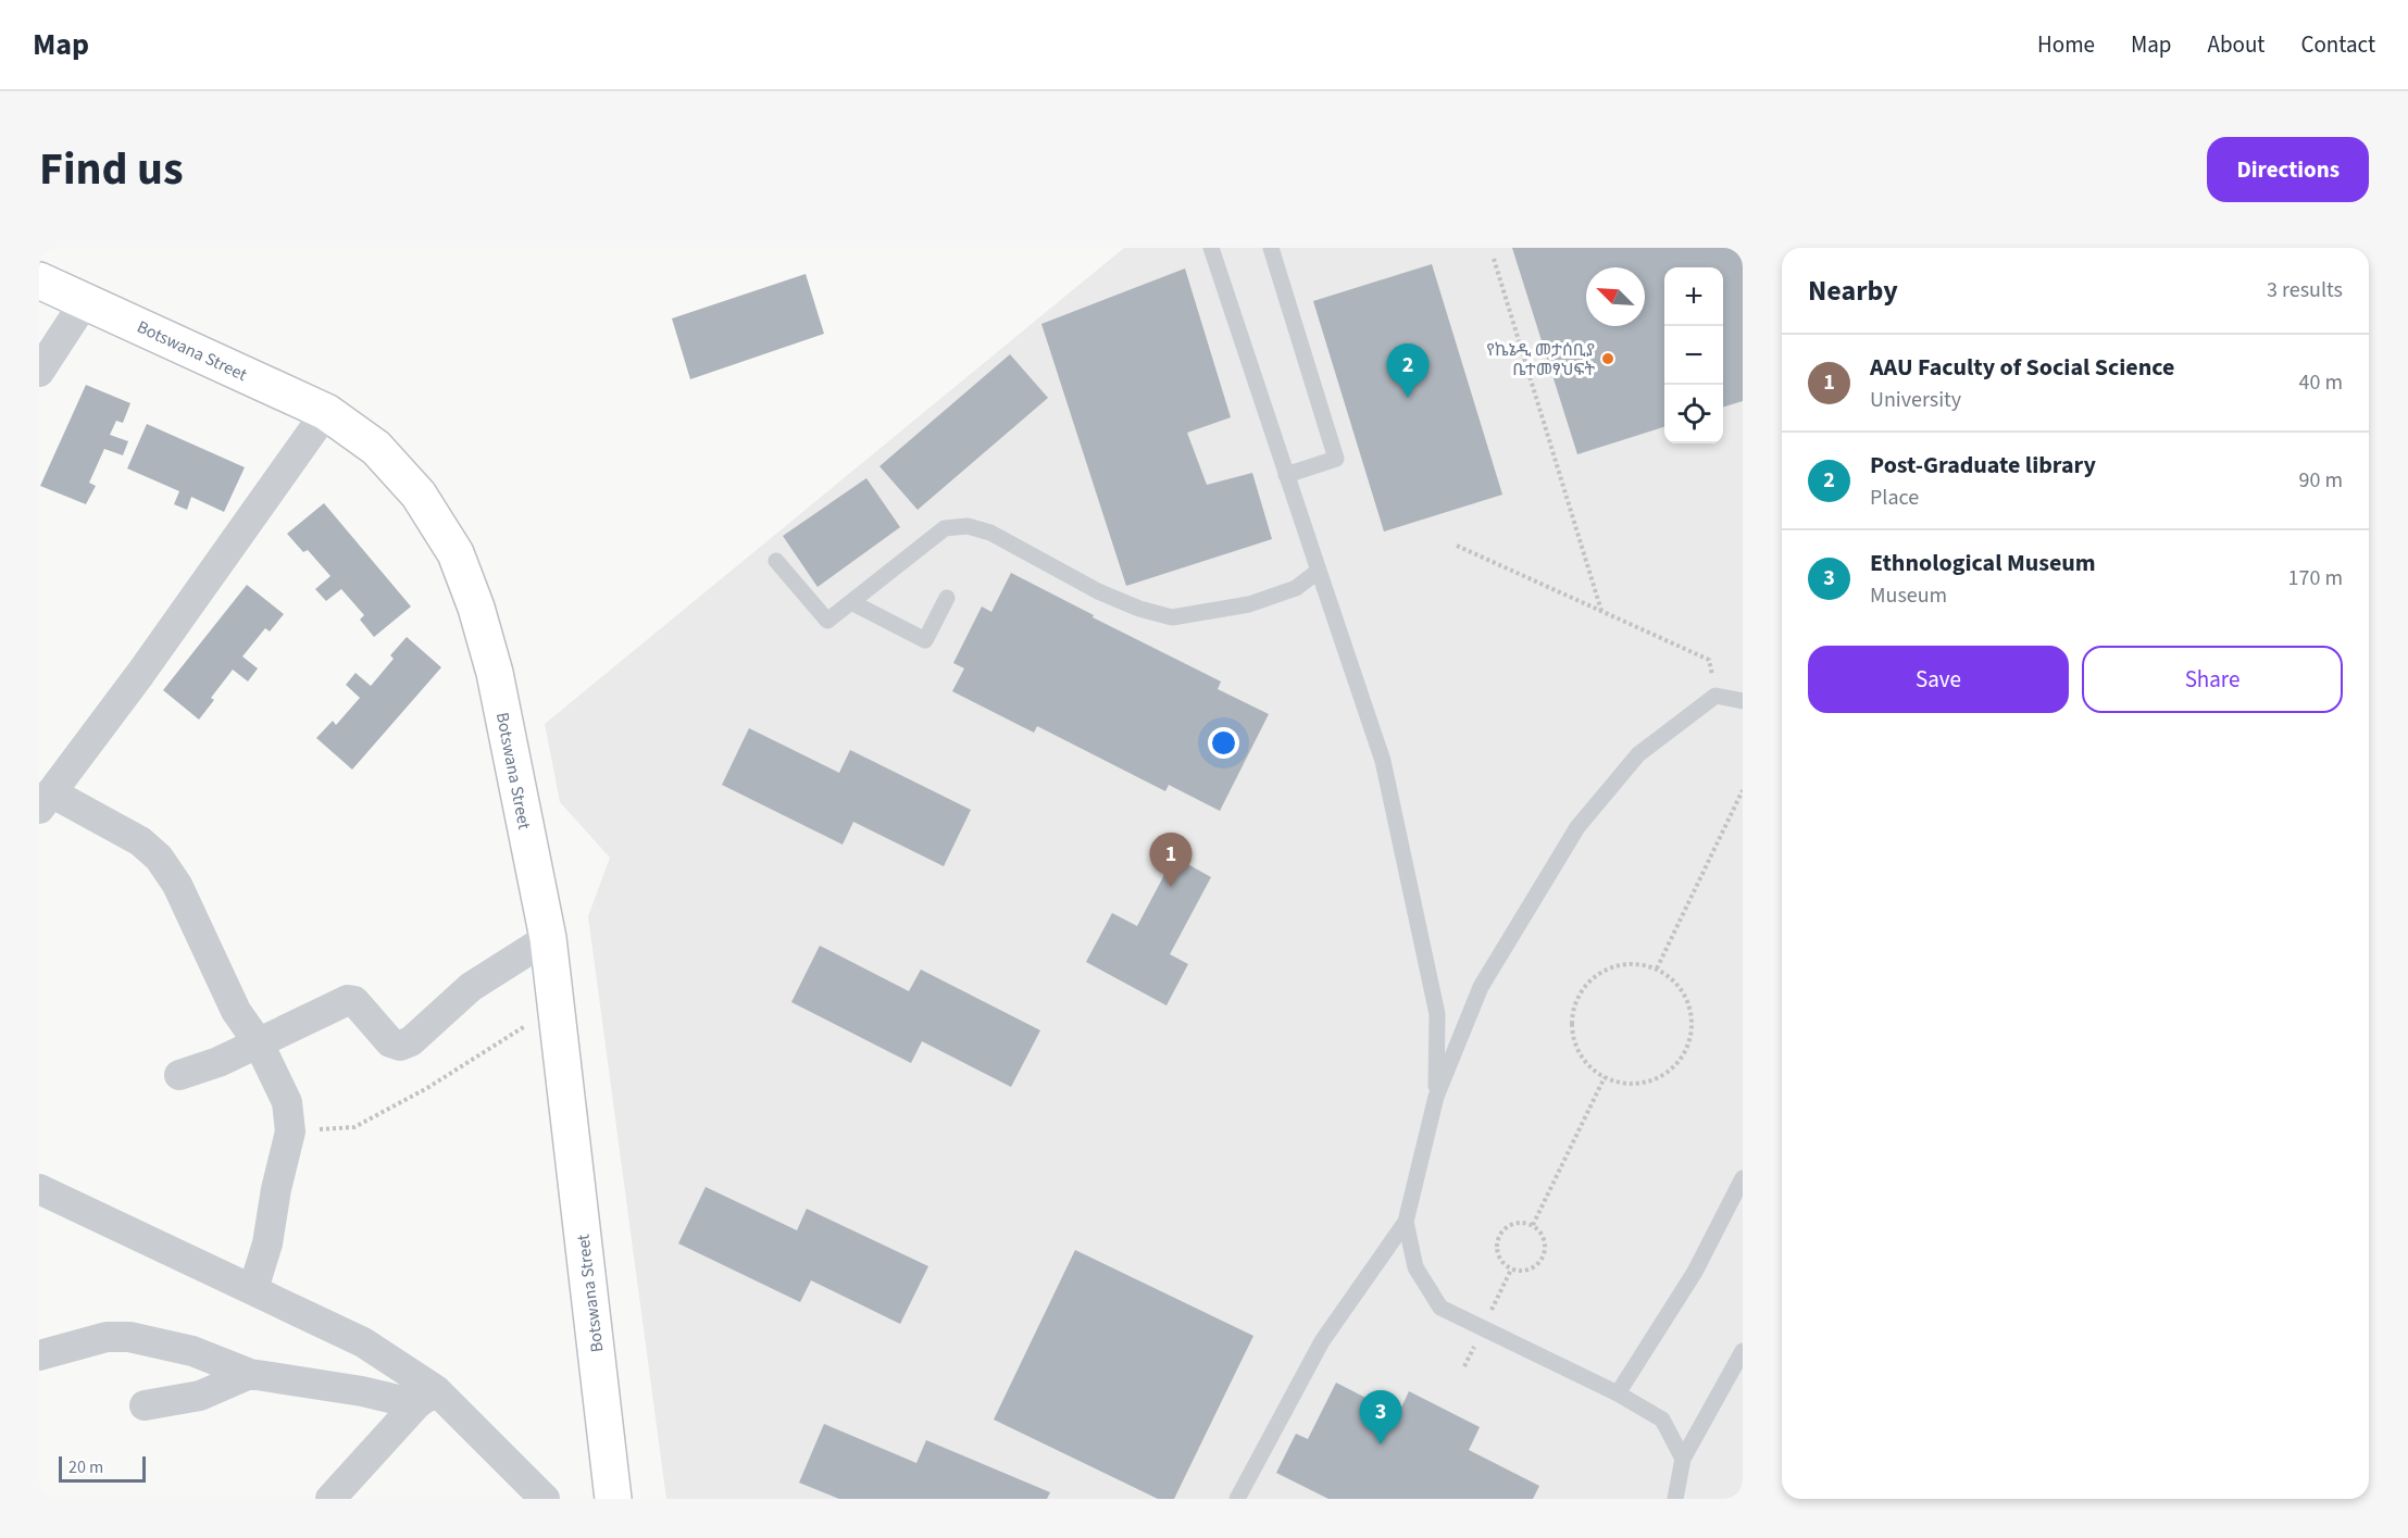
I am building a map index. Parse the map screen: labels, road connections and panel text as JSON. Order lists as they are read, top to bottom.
{
  "streets": {
    "main road": ["Botswana Street"]
  },
  "places": ["የኬኔዲ መታሰቢያ ቤተመፃህፍት"],
  "scale_bar": "20 m",
  "north": "top left",
  "page": {
    "header": "Map",
    "nav": [
      "Home",
      "Map",
      "About",
      "Contact"
    ],
    "title": "Find us",
    "buttons": [
      "Directions",
      ["Save", "Share"]
    ],
    "heading": ["Nearby", "3 results"],
    "map_buttons": ["+", "−"],
    "list": [
      {
        "mark": "1",
        "name": "AAU Faculty of Social Science",
        "note": "University",
        "value": "40 m"
      },
      {
        "mark": "2",
        "name": "Post-Graduate library",
        "note": "Place",
        "value": "90 m"
      },
      {
        "mark": "3",
        "name": "Ethnological Museum",
        "note": "Museum",
        "value": "170 m"
      }
    ],
    "pins": ["2", "1", "3"],
    "scale": "20 m"
  }
}
